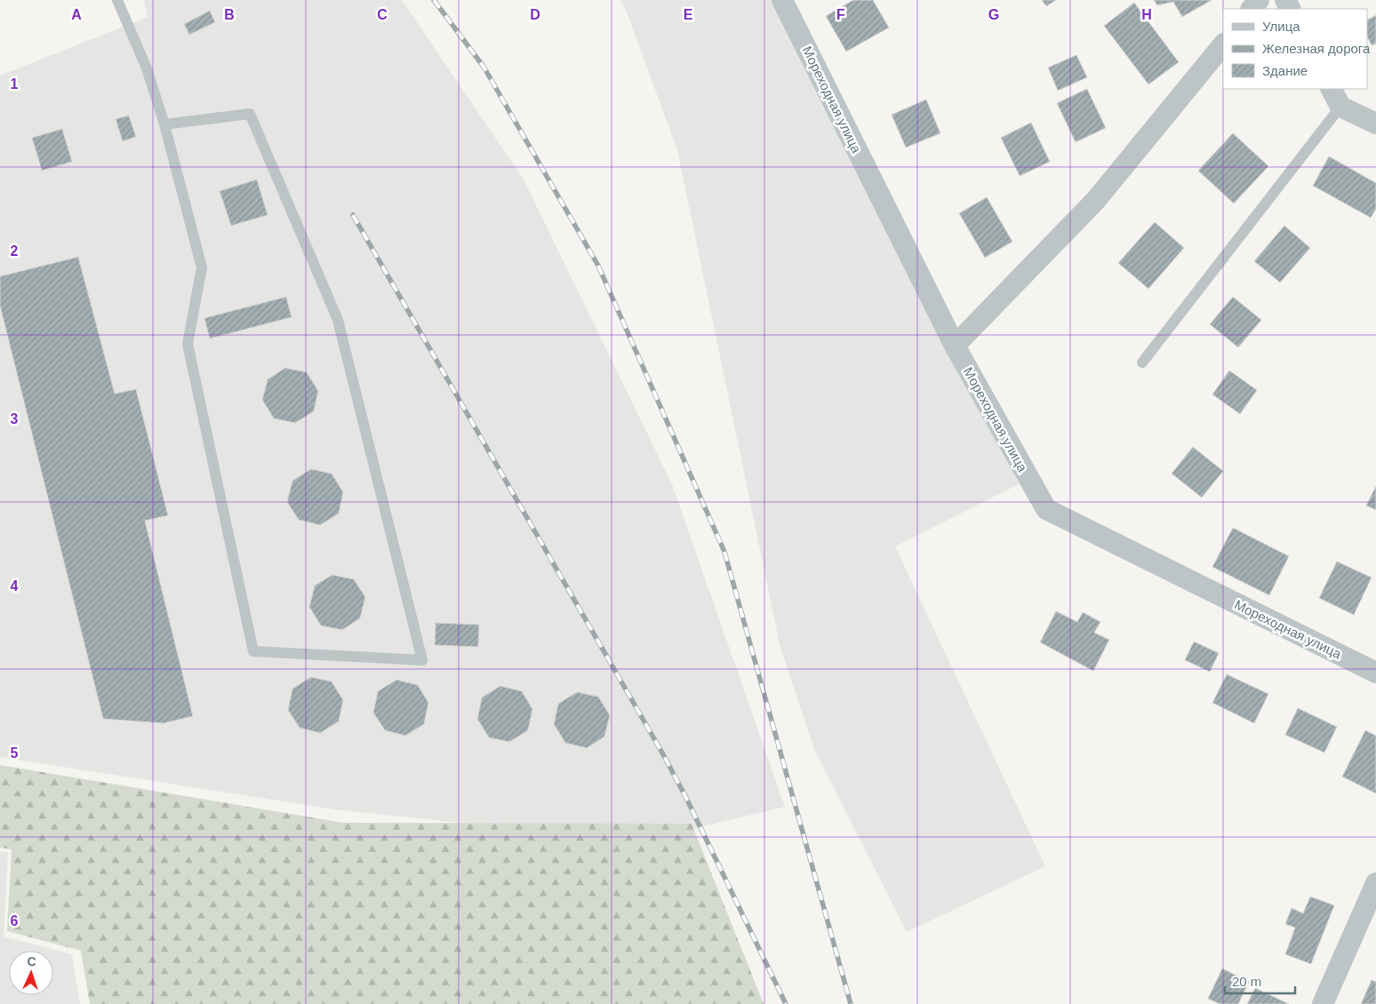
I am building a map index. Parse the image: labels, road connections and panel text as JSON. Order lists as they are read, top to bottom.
{
  "streets": {
    "street": ["Мореходная улица"]
  },
  "legend": ["Улица", "Железная дорога", "Здание"],
  "scale_bar": "20 m",
  "north": "top",
  "grid": {
    "columns": [
      "A",
      "B",
      "C",
      "D",
      "E",
      "F",
      "G",
      "H"
    ],
    "rows": [
      "1",
      "2",
      "3",
      "4",
      "5",
      "6"
    ]
  }
}
